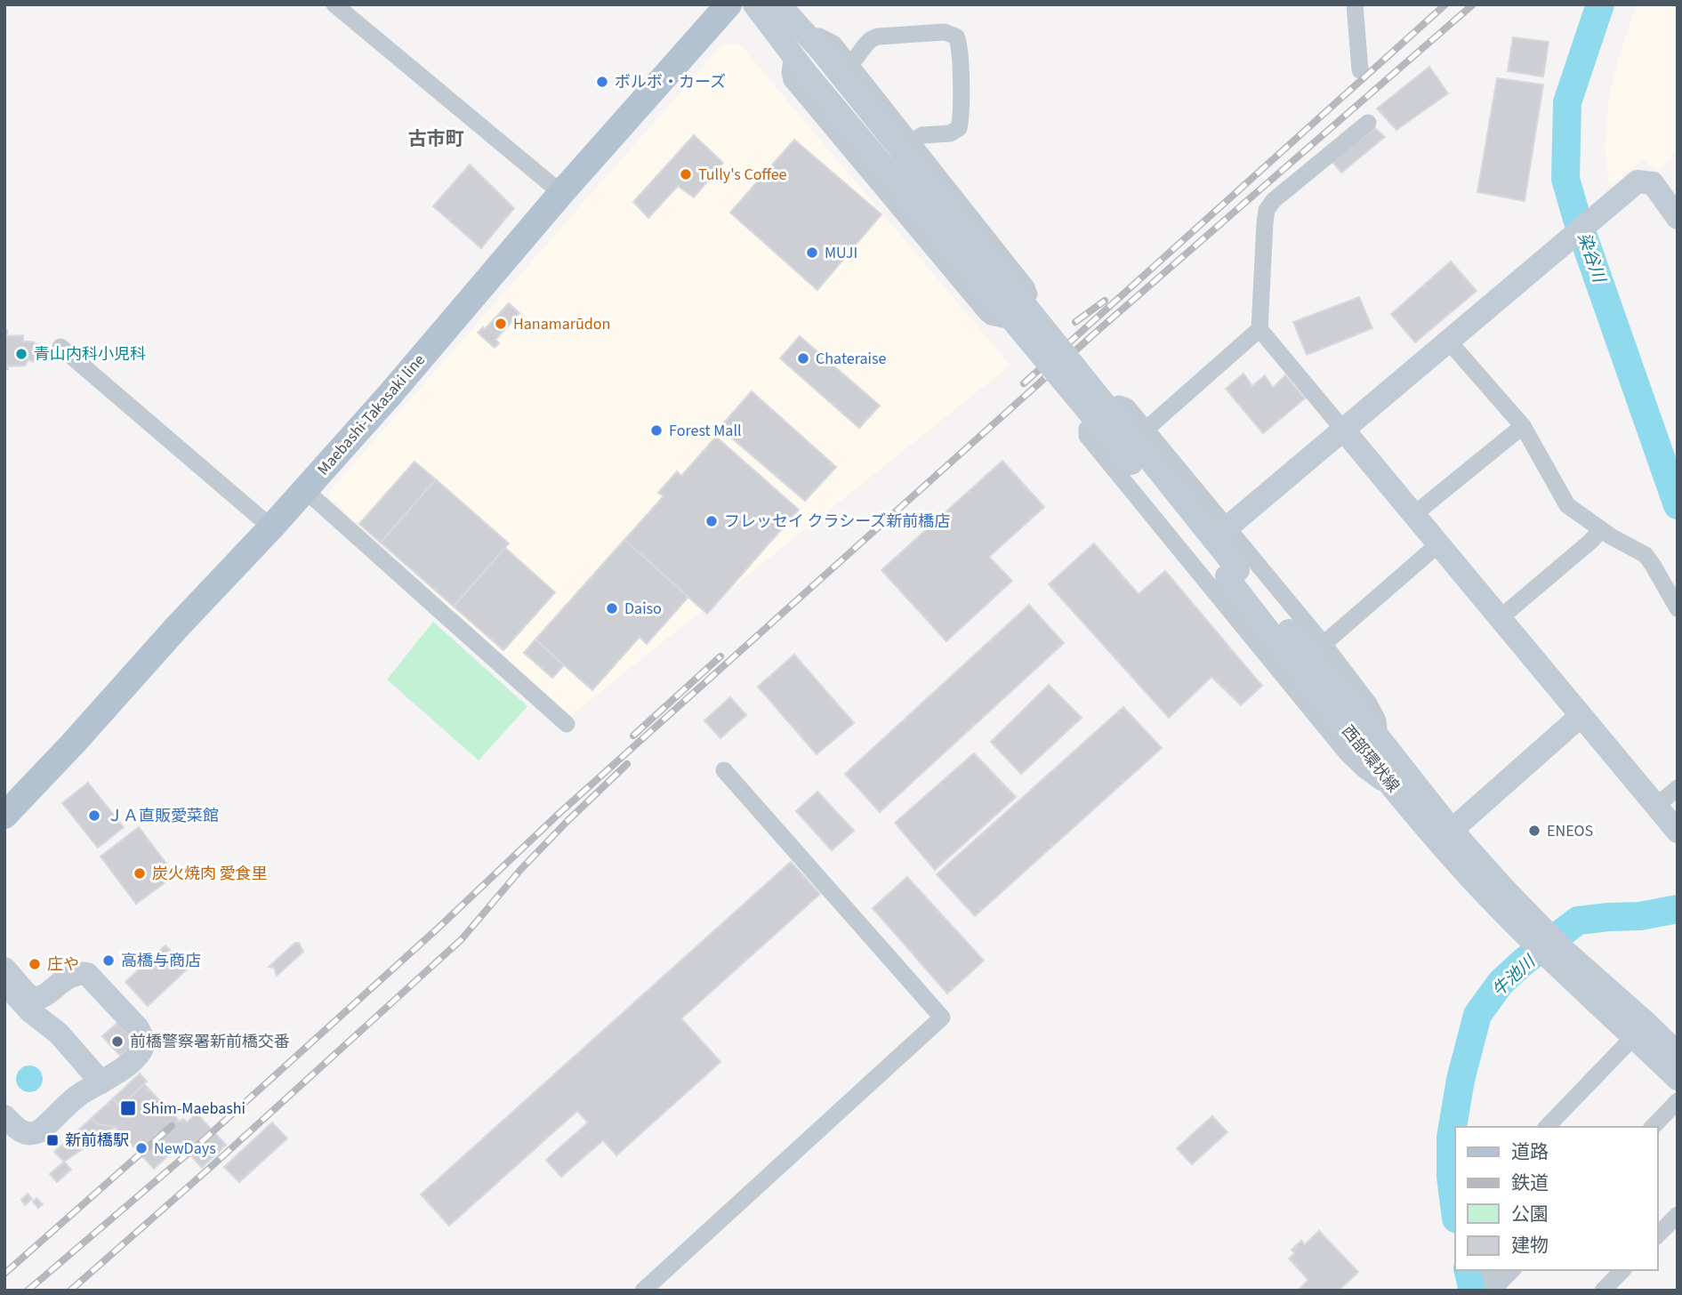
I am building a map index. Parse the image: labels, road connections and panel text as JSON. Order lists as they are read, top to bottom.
{
  "streets": {
    "main road": ["Maebashi-Takasaki line"],
    "street": ["西部環状線"]
  },
  "districts": ["古市町"],
  "water": ["染谷川", "牛池川"],
  "places": {
    "other": [
      "ボルボ・カーズ",
      "Tully's Coffee",
      "MUJI",
      "Hanamarūdon",
      "青山内科小児科",
      "Chateraise",
      "Forest Mall",
      "フレッセイ クラシーズ新前橋店",
      "Daiso",
      "ＪＡ直販愛菜館",
      "ENEOS",
      "炭火焼肉 愛食里",
      "高橋与商店",
      "庄や",
      "前橋警察署新前橋交番",
      "NewDays"
    ],
    "transit": ["Shim-Maebashi", "新前橋駅"]
  },
  "legend": [
    "道路",
    "鉄道",
    "公園",
    "建物"
  ]
}
